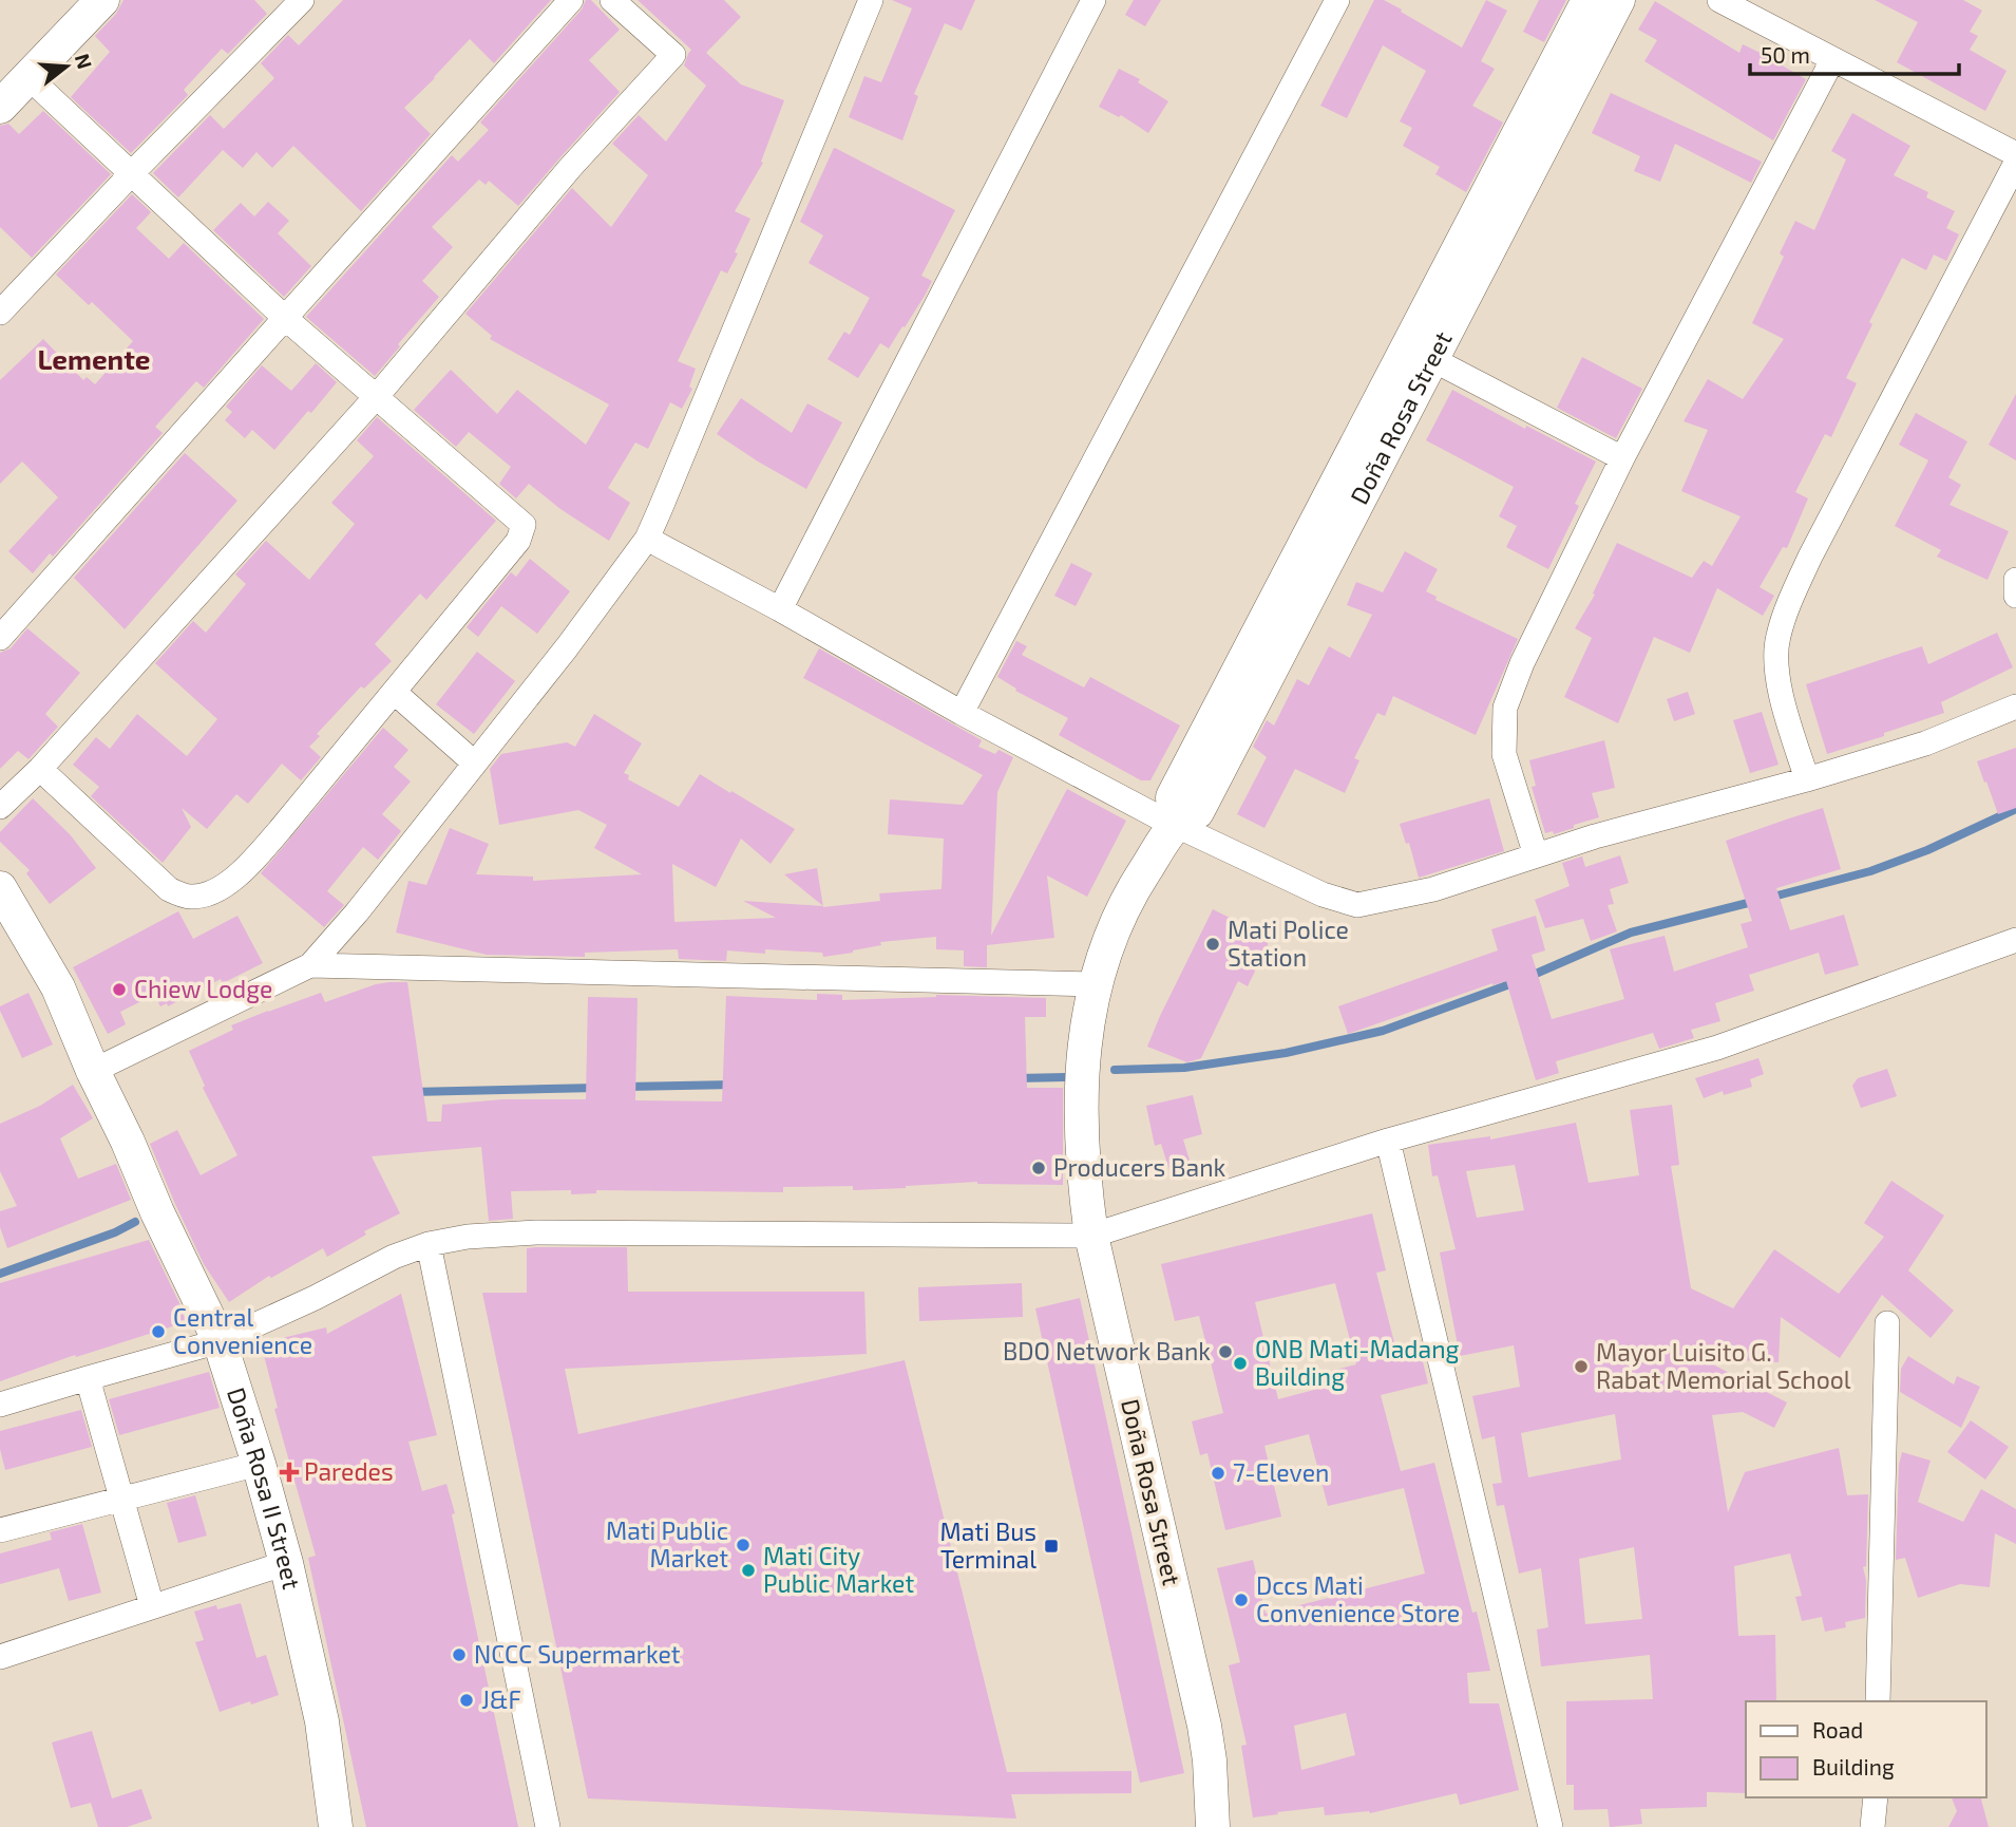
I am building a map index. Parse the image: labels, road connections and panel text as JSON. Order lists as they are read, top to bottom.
{
  "streets": {
    "street": ["Doña Rosa Street", "Doña Rosa II Street"]
  },
  "districts": ["Lemente"],
  "places": {
    "other": [
      "Mati Police Station",
      "Chiew Lodge",
      "Producers Bank",
      "Central Convenience",
      "BDO Network Bank",
      "ONB Mati-Madang Building",
      "Mayor Luisito G. Rabat Memorial School",
      "7-Eleven",
      "Mati Public Market",
      "Mati City Public Market",
      "Dccs Mati Convenience Store",
      "NCCC Supermarket",
      "J&F"
    ],
    "health": ["Paredes"],
    "transit": ["Mati Bus Terminal"]
  },
  "legend": ["Road", "Building"],
  "scale_bar": "50 m",
  "north": "right"
}
